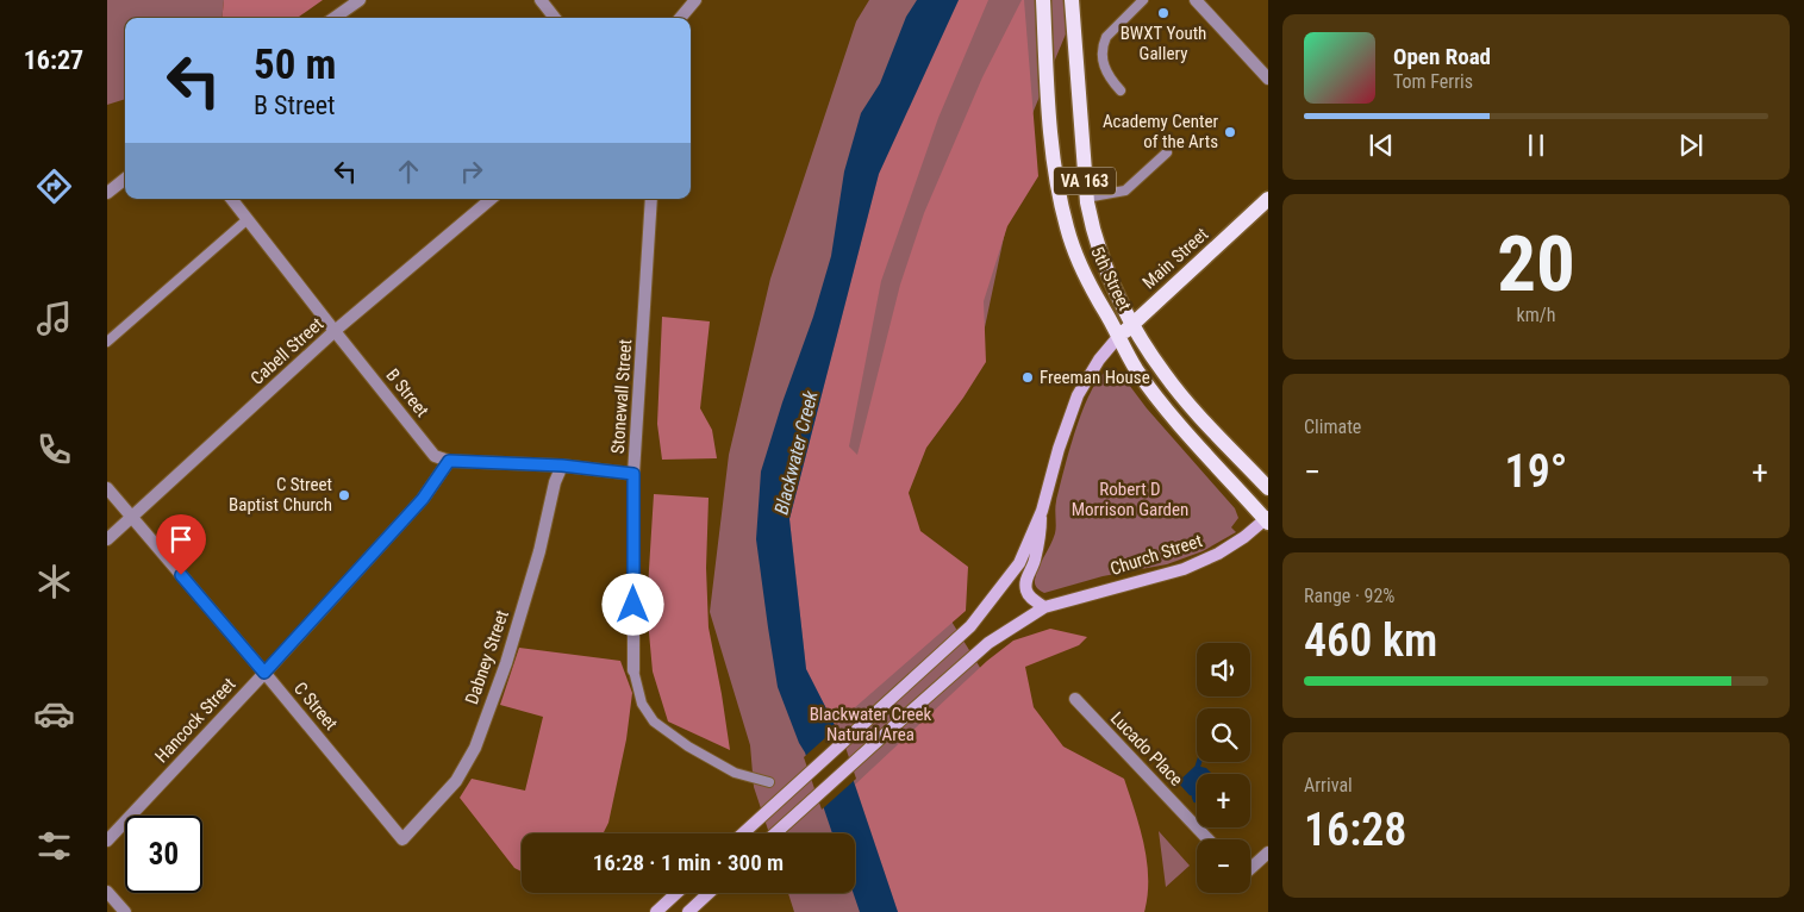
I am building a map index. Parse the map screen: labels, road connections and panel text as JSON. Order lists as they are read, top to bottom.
{
  "streets": {
    "main road": [
      "VA 163",
      "Main Street",
      "5th Street",
      "Church Street"
    ],
    "street": [
      "Cabell Street",
      "B Street",
      "Stonewall Street",
      "Dabney Street",
      "C Street",
      "Hancock Street",
      "Lucado Place"
    ]
  },
  "crossings": [
    ["Main Street", "5th Street"],
    ["5th Street", "Church Street"],
    ["Cabell Street", "B Street"],
    ["Cabell Street", "C Street"],
    ["B Street", "Hancock Street"],
    ["Dabney Street", "C Street"],
    ["C Street", "Hancock Street"]
  ],
  "water": ["Blackwater Creek"],
  "parks": ["Robert D Morrison Garden", "Blackwater Creek Natural Area"],
  "places": [
    "BWXT Youth Gallery",
    "Academy Center of the Arts",
    "Freeman House",
    "C Street Baptist Church"
  ],
  "page": {
    "tabs": "16:27",
    "turn": ["50 m", "B Street"],
    "song": ["Open Road", "Tom Ferris"],
    "tile": [
      ["20", "km/h"],
      "Climate",
      ["Range · 92%", "460 km"],
      ["Arrival", "16:28"]
    ],
    "heat": ["−", "19°", "+"],
    "map_buttons": ["+", "−"],
    "limit": "30",
    "trip": "16:28 · 1 min · 300 m"
  }
}
